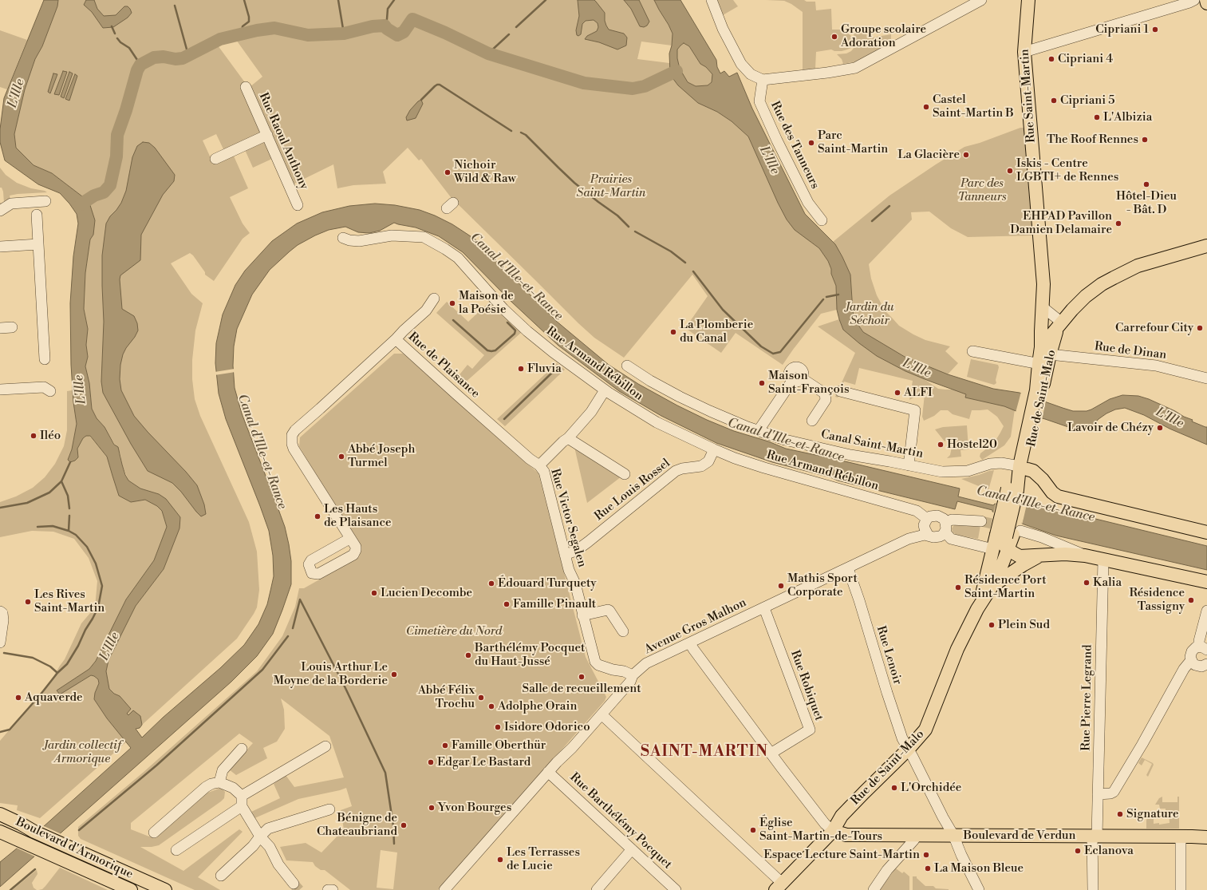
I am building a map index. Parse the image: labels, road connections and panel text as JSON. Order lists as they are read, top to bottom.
{
  "streets": {
    "main road": [
      "Rue Saint-Martin",
      "Rue de Saint-Malo",
      "Boulevard de Verdun",
      "Boulevard d'Armorique"
    ],
    "street": [
      "Rue Raoul Anthony",
      "Rue des Tanneurs",
      "Rue de Dinan",
      "Rue Armand Rébillon",
      "Rue de Plaisance",
      "Canal Saint-Martin",
      "Rue Louis Rossel",
      "Rue Victor Segalen",
      "Avenue Gros Malhon",
      "Rue Lenoir",
      "Rue Robiquet",
      "Rue Pierre Legrand",
      "Rue Barthélémy Pocquet"
    ]
  },
  "crossings": [
    ["Rue Saint-Martin", "Rue de Dinan"],
    ["Rue Saint-Martin", "Rue de Saint-Malo"],
    ["Rue de Dinan", "Rue de Saint-Malo"],
    ["Rue Armand Rébillon", "Rue Louis Rossel"],
    ["Rue Armand Rébillon", "Avenue Gros Malhon"],
    ["Rue de Plaisance", "Rue Victor Segalen"],
    ["Rue de Saint-Malo", "Canal Saint-Martin"],
    ["Rue de Saint-Malo", "Rue Lenoir"],
    ["Rue de Saint-Malo", "Boulevard de Verdun"],
    ["Rue Louis Rossel", "Rue Victor Segalen"],
    ["Rue Victor Segalen", "Avenue Gros Malhon"],
    ["Avenue Gros Malhon", "Rue Lenoir"],
    ["Avenue Gros Malhon", "Rue Robiquet"],
    ["Avenue Gros Malhon", "Rue Barthélémy Pocquet"],
    ["Rue Lenoir", "Boulevard de Verdun"],
    ["Rue Pierre Legrand", "Boulevard de Verdun"]
  ],
  "districts": ["SAINT-MARTIN"],
  "water": ["L'Ille", "Canal d'Ille-et-Rance"],
  "parks": [
    "Prairies Saint-Martin",
    "Parc des Tanneurs",
    "Jardin du Séchoir",
    "Cimetière du Nord",
    "Jardin collectif Armorique"
  ],
  "places": [
    "Cipriani 1",
    "Groupe scolaire Adoration",
    "Cipriani 4",
    "Cipriani 5",
    "Castel Saint-Martin B",
    "L'Albizia",
    "The Roof Rennes",
    "Parc Saint-Martin",
    "La Glacière",
    "Iskis - Centre LGBTI+ de Rennes",
    "Nichoir Wild & Raw",
    "Hôtel-Dieu - Bât. D",
    "EHPAD Pavillon Damien Delamaire",
    "Maison de la Poésie",
    "Carrefour City",
    "La Plomberie du Canal",
    "Fluvia",
    "Maison Saint-François",
    "ALFI",
    "Lavoir de Chézy",
    "Iléo",
    "Hostel20",
    "Abbé Joseph Turmel",
    "Les Hauts de Plaisance",
    "Kalia",
    "Édouard Turquety",
    "Mathis Sport Corporate",
    "Résidence Port Saint-Martin",
    "Lucien Decombe",
    "Résidence Tassigny",
    "Les Rives Saint-Martin",
    "Famille Pinault",
    "Plein Sud",
    "Barthélémy Pocquet du Haut-Jussé",
    "Louis Arthur Le Moyne de la Borderie",
    "Salle de recueillement",
    "Aquaverde",
    "Abbé Félix Trochu",
    "Adolphe Orain",
    "Isidore Odorico",
    "Famille Oberthür",
    "Edgar Le Bastard",
    "L'Orchidée",
    "Yvon Bourges",
    "Signature",
    "Bénigne de Chateaubriand",
    "Église Saint-Martin-de-Tours",
    "Eclanova",
    "Espace Lecture Saint-Martin",
    "Les Terrasses de Lucie",
    "La Maison Bleue"
  ]
}
